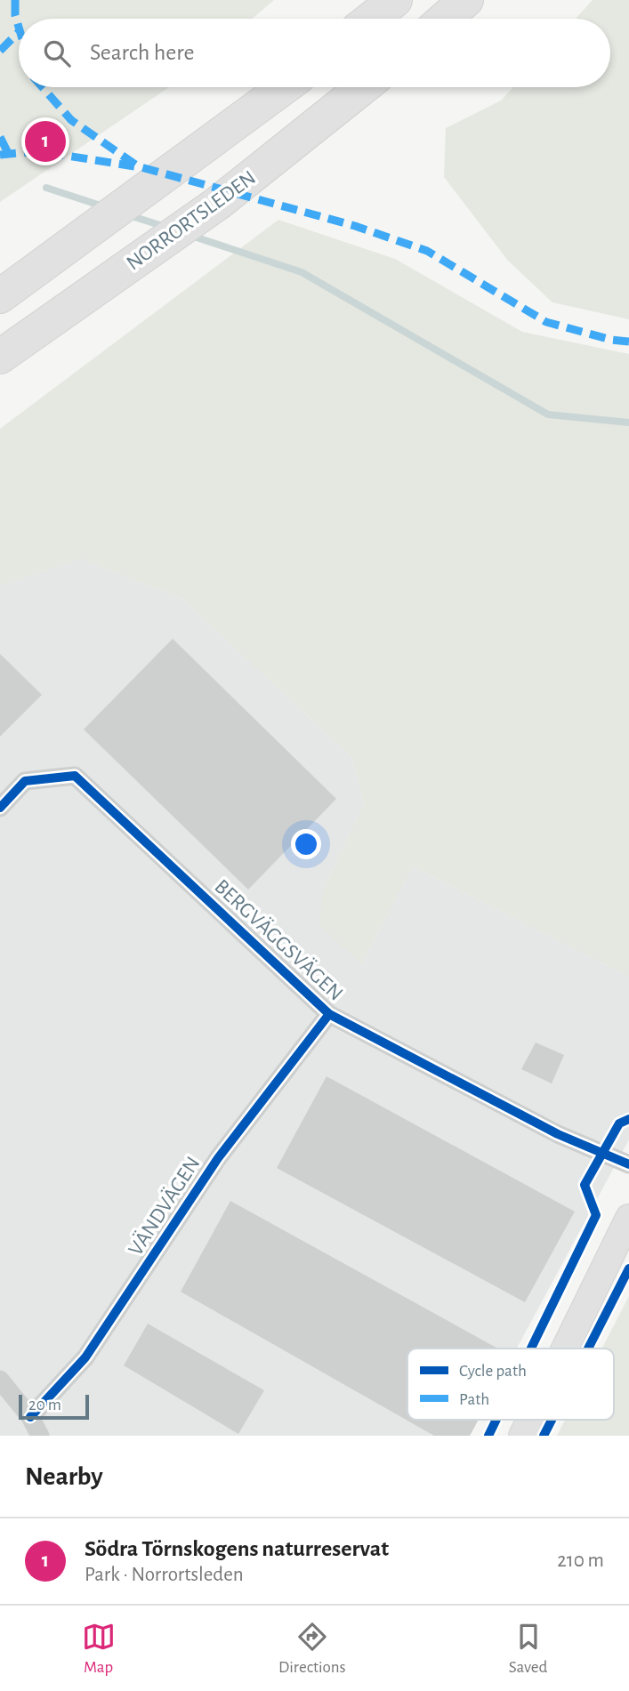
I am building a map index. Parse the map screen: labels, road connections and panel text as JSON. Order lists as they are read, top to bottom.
{
  "streets": {
    "highway": ["NORRORTSLEDEN"],
    "street": ["BERGVÄGGSVÄGEN", "VÄNDVÄGEN"]
  },
  "crossings": [
    ["BERGVÄGGSVÄGEN", "VÄNDVÄGEN"]
  ],
  "legend": ["Cycle path", "Path"],
  "scale_bar": "20 m",
  "page": {
    "search": "Search here",
    "pins": "1",
    "scale": "20 m",
    "heading": "Nearby",
    "list": [
      {
        "mark": "1",
        "name": "Södra Törnskogens naturreservat",
        "note": "Park · Norrortsleden",
        "value": "210 m"
      }
    ],
    "nav": ["Map", "Directions", "Saved"]
  }
}
